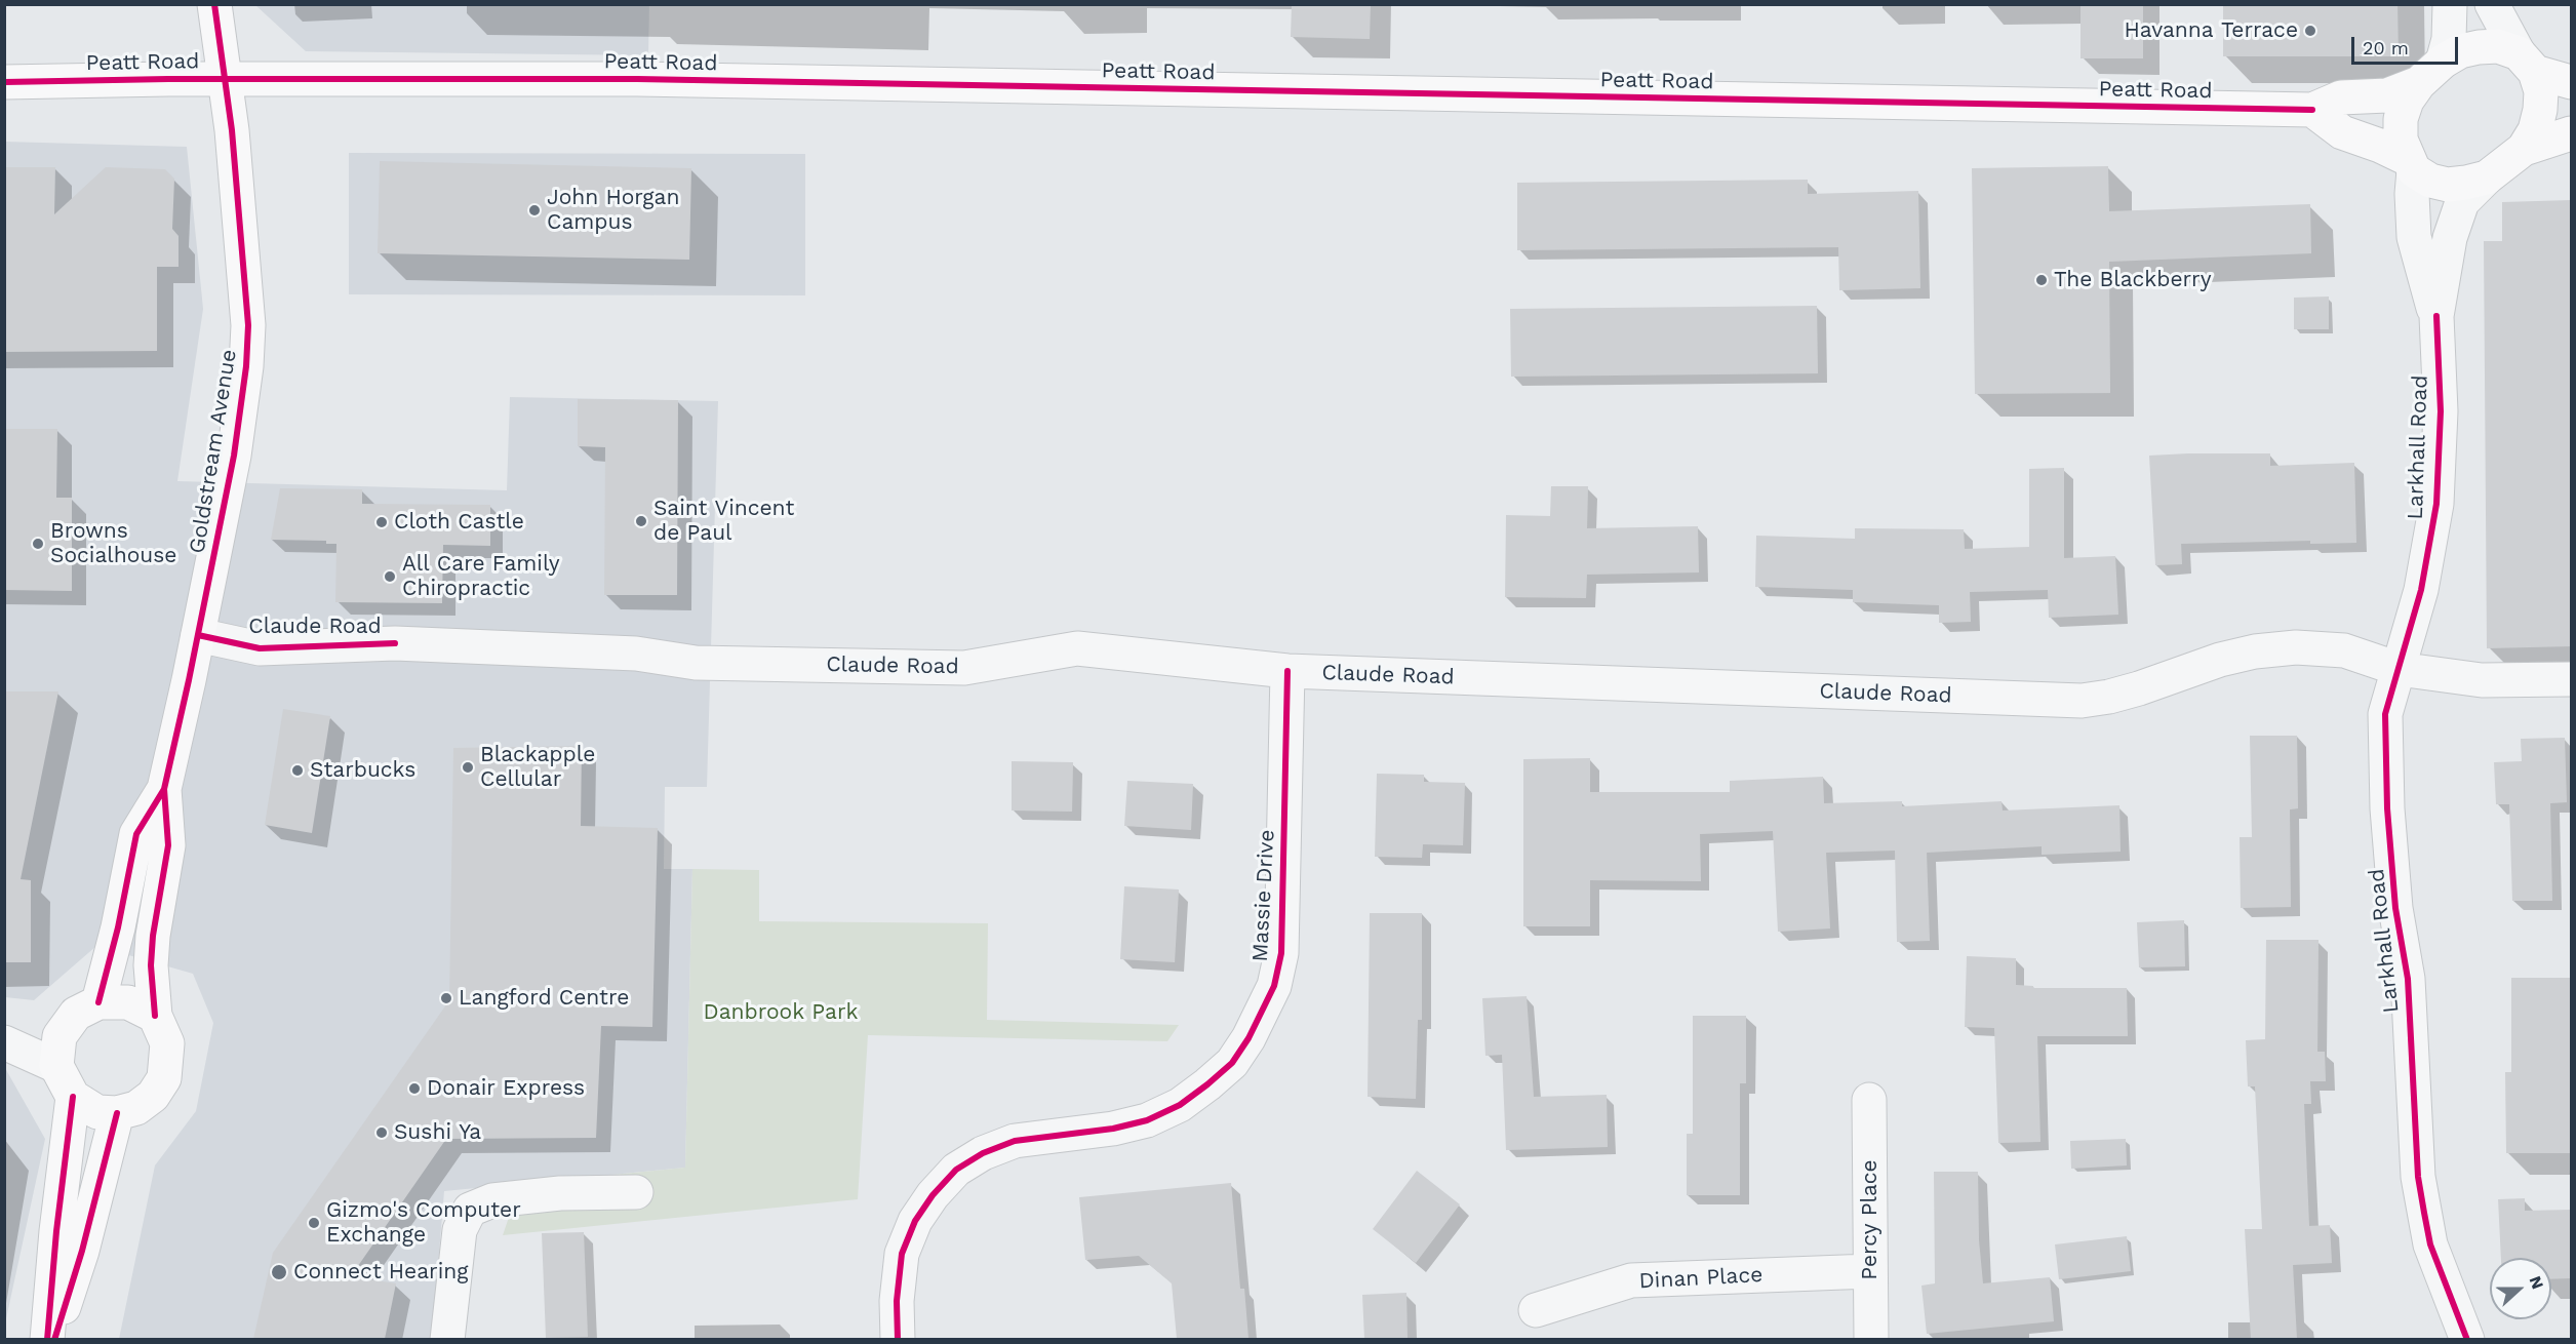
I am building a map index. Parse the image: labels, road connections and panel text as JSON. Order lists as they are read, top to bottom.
{
  "streets": {
    "street": [
      "Peatt Road",
      "Larkhall Road",
      "Goldstream Avenue",
      "Claude Road",
      "Massie Drive",
      "Percy Place",
      "Dinan Place"
    ]
  },
  "crossings": [
    ["Peatt Road", "Larkhall Road"],
    ["Peatt Road", "Goldstream Avenue"],
    ["Larkhall Road", "Claude Road"],
    ["Goldstream Avenue", "Claude Road"],
    ["Claude Road", "Massie Drive"],
    ["Percy Place", "Dinan Place"]
  ],
  "parks": ["Danbrook Park"],
  "places": [
    "Havanna Terrace",
    "John Horgan Campus",
    "The Blackberry",
    "Saint Vincent de Paul",
    "Cloth Castle",
    "Browns Socialhouse",
    "All Care Family Chiropractic",
    "Blackapple Cellular",
    "Starbucks",
    "Langford Centre",
    "Donair Express",
    "Sushi Ya",
    "Gizmo's Computer Exchange",
    "Connect Hearing"
  ],
  "scale_bar": "20 m",
  "north": "right"
}
